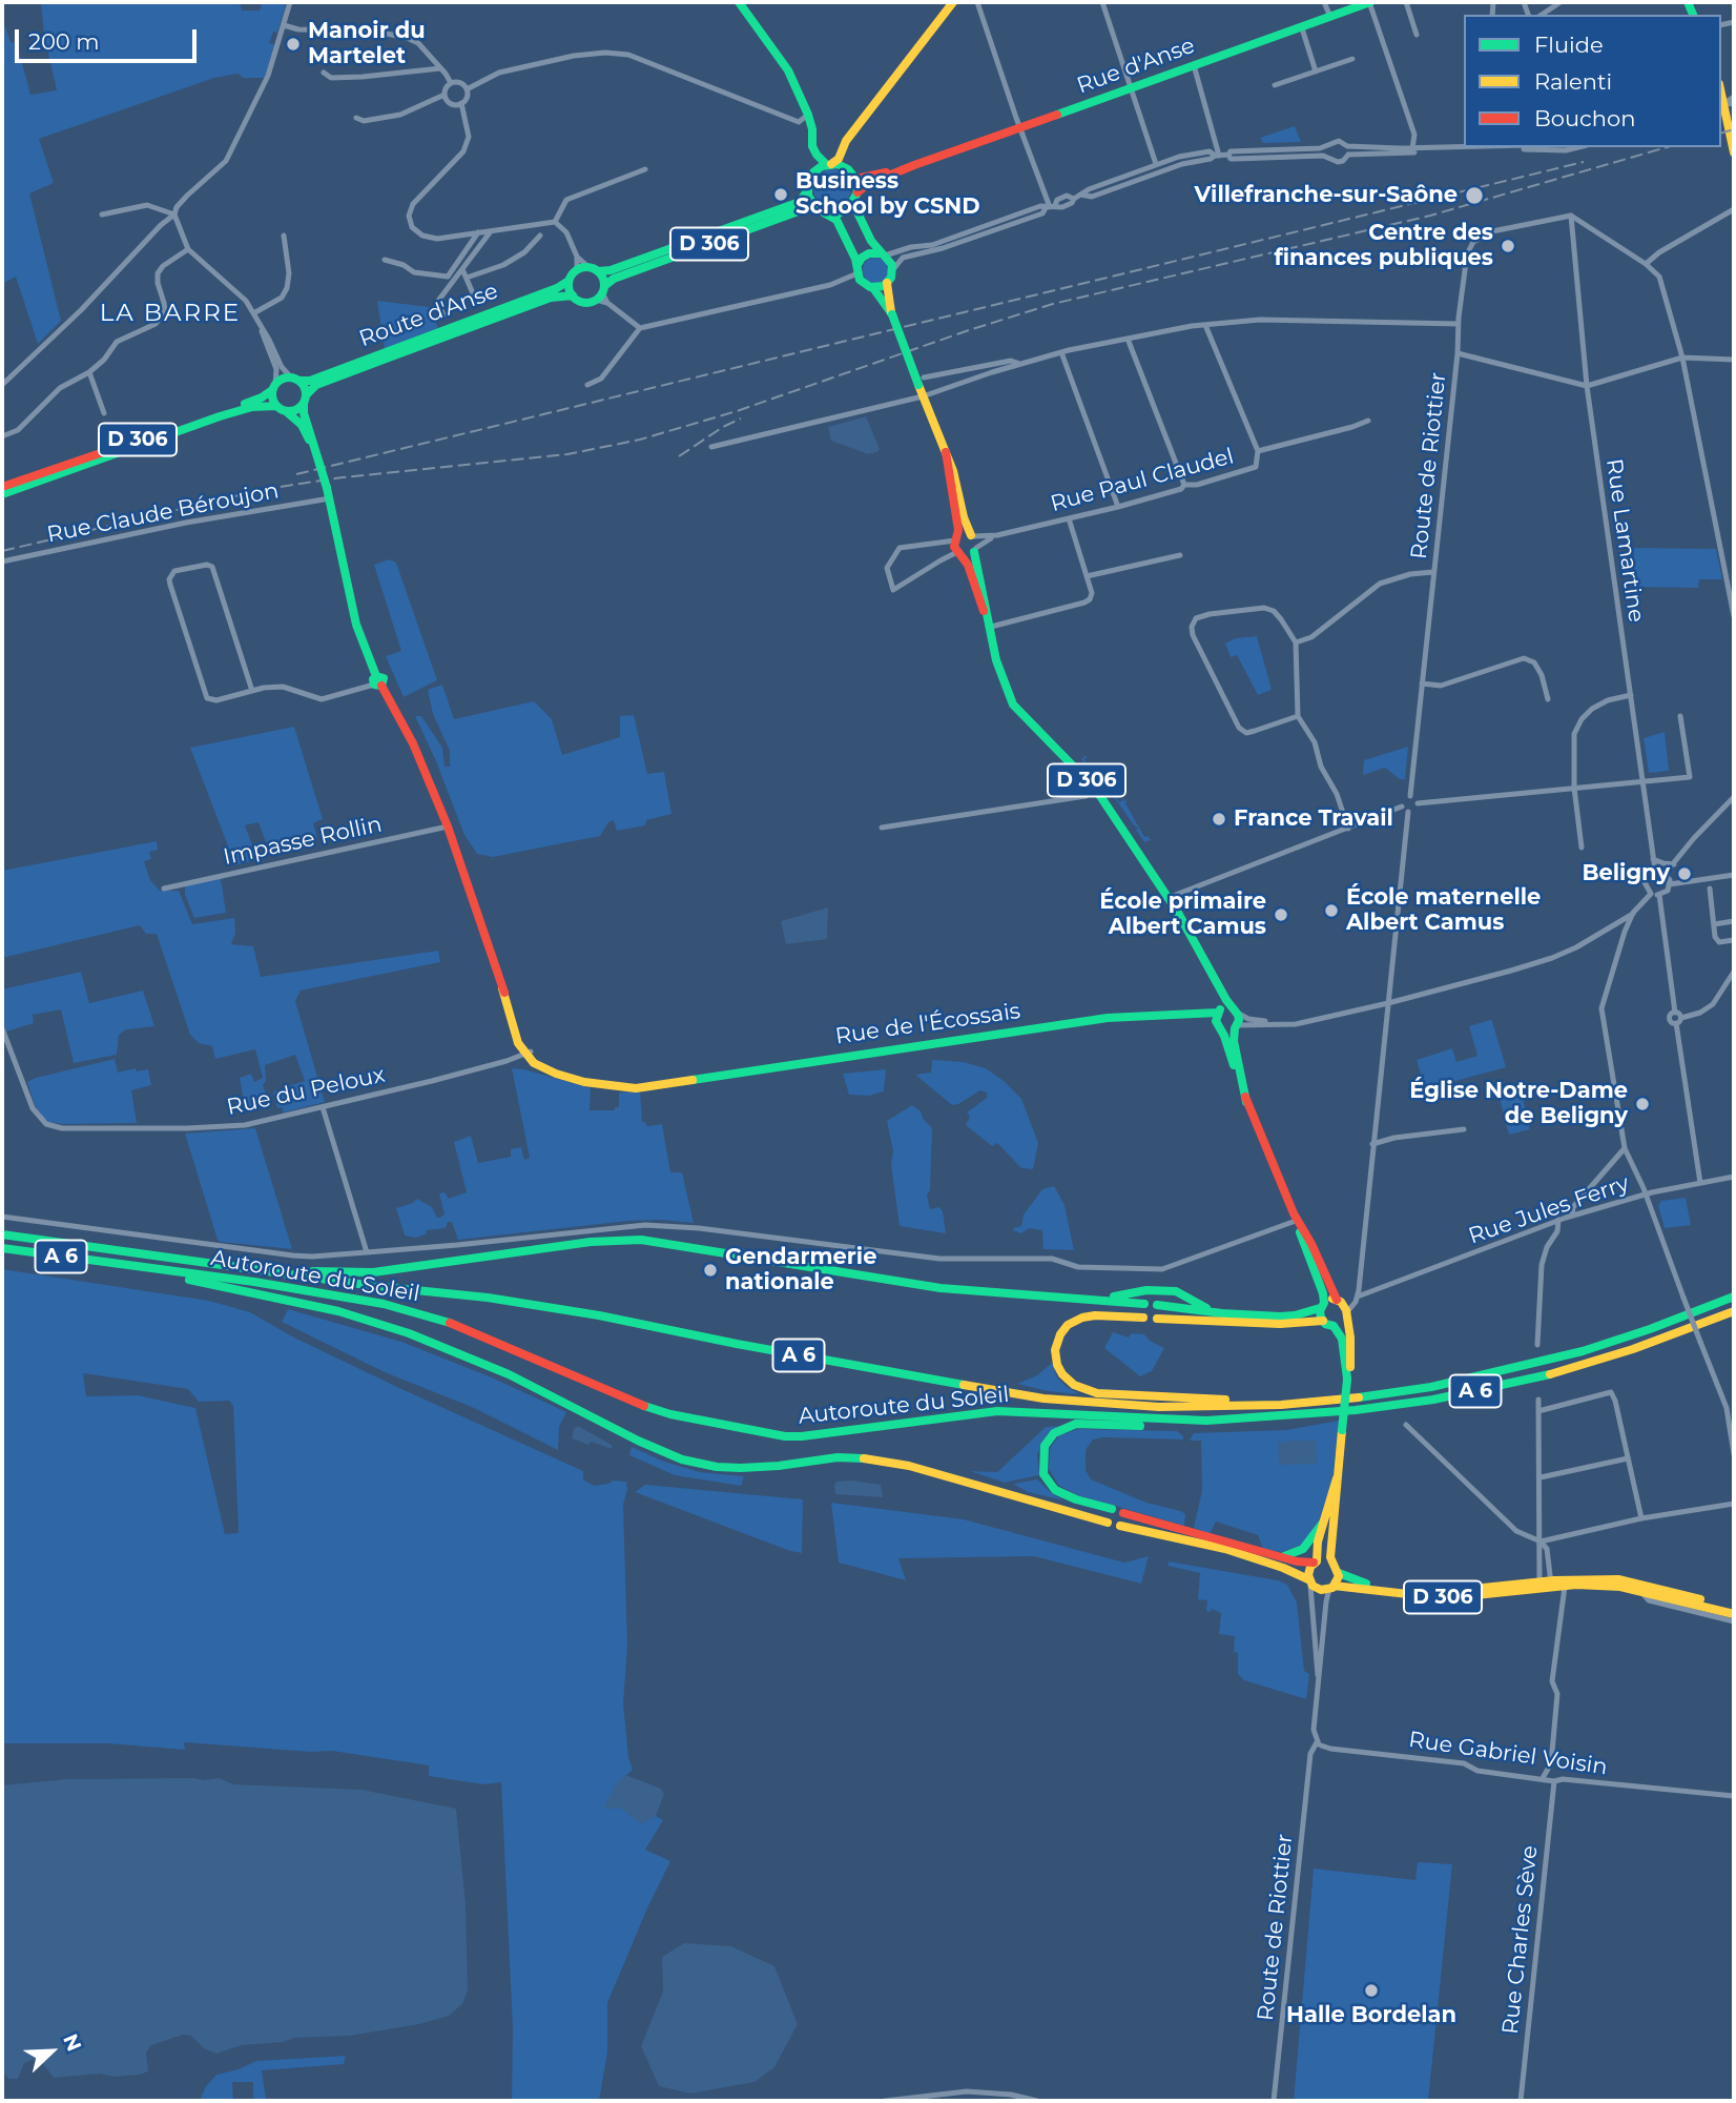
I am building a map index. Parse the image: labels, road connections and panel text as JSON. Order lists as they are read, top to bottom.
{
  "streets": {
    "main road": [
      "Rue d'Anse",
      "D 306",
      "Route d'Anse",
      "Rue de l'Écossais",
      "A 6",
      "Autoroute du Soleil"
    ],
    "street": [
      "Route de Riottier",
      "Rue Paul Claudel",
      "Rue Claude Béroujon",
      "Rue Lamartine",
      "Impasse Rollin",
      "Rue du Peloux",
      "Rue Jules Ferry",
      "Rue Gabriel Voisin",
      "Rue Charles Sève"
    ]
  },
  "crossings": [
    ["Rue d'Anse", "D 306"],
    ["D 306", "Route d'Anse"],
    ["D 306", "Route de Riottier"],
    ["D 306", "Rue Paul Claudel"],
    ["D 306", "Rue de l'Écossais"],
    ["Route de Riottier", "Rue Lamartine"],
    ["Route de Riottier", "Rue Gabriel Voisin"],
    ["Rue de l'Écossais", "Rue du Peloux"],
    ["Rue Gabriel Voisin", "Rue Charles Sève"]
  ],
  "districts": ["LA BARRE"],
  "places": [
    "Manoir du Martelet",
    "Business School by CSND",
    "Villefranche-sur-Saône",
    "Centre des finances publiques",
    "France Travail",
    "Beligny",
    "École maternelle Albert Camus",
    "École primaire Albert Camus",
    "Église Notre-Dame de Beligny",
    "Gendarmerie nationale",
    "Halle Bordelan"
  ],
  "legend": ["Fluide", "Ralenti", "Bouchon"],
  "scale_bar": "200 m",
  "north": "top right"
}
